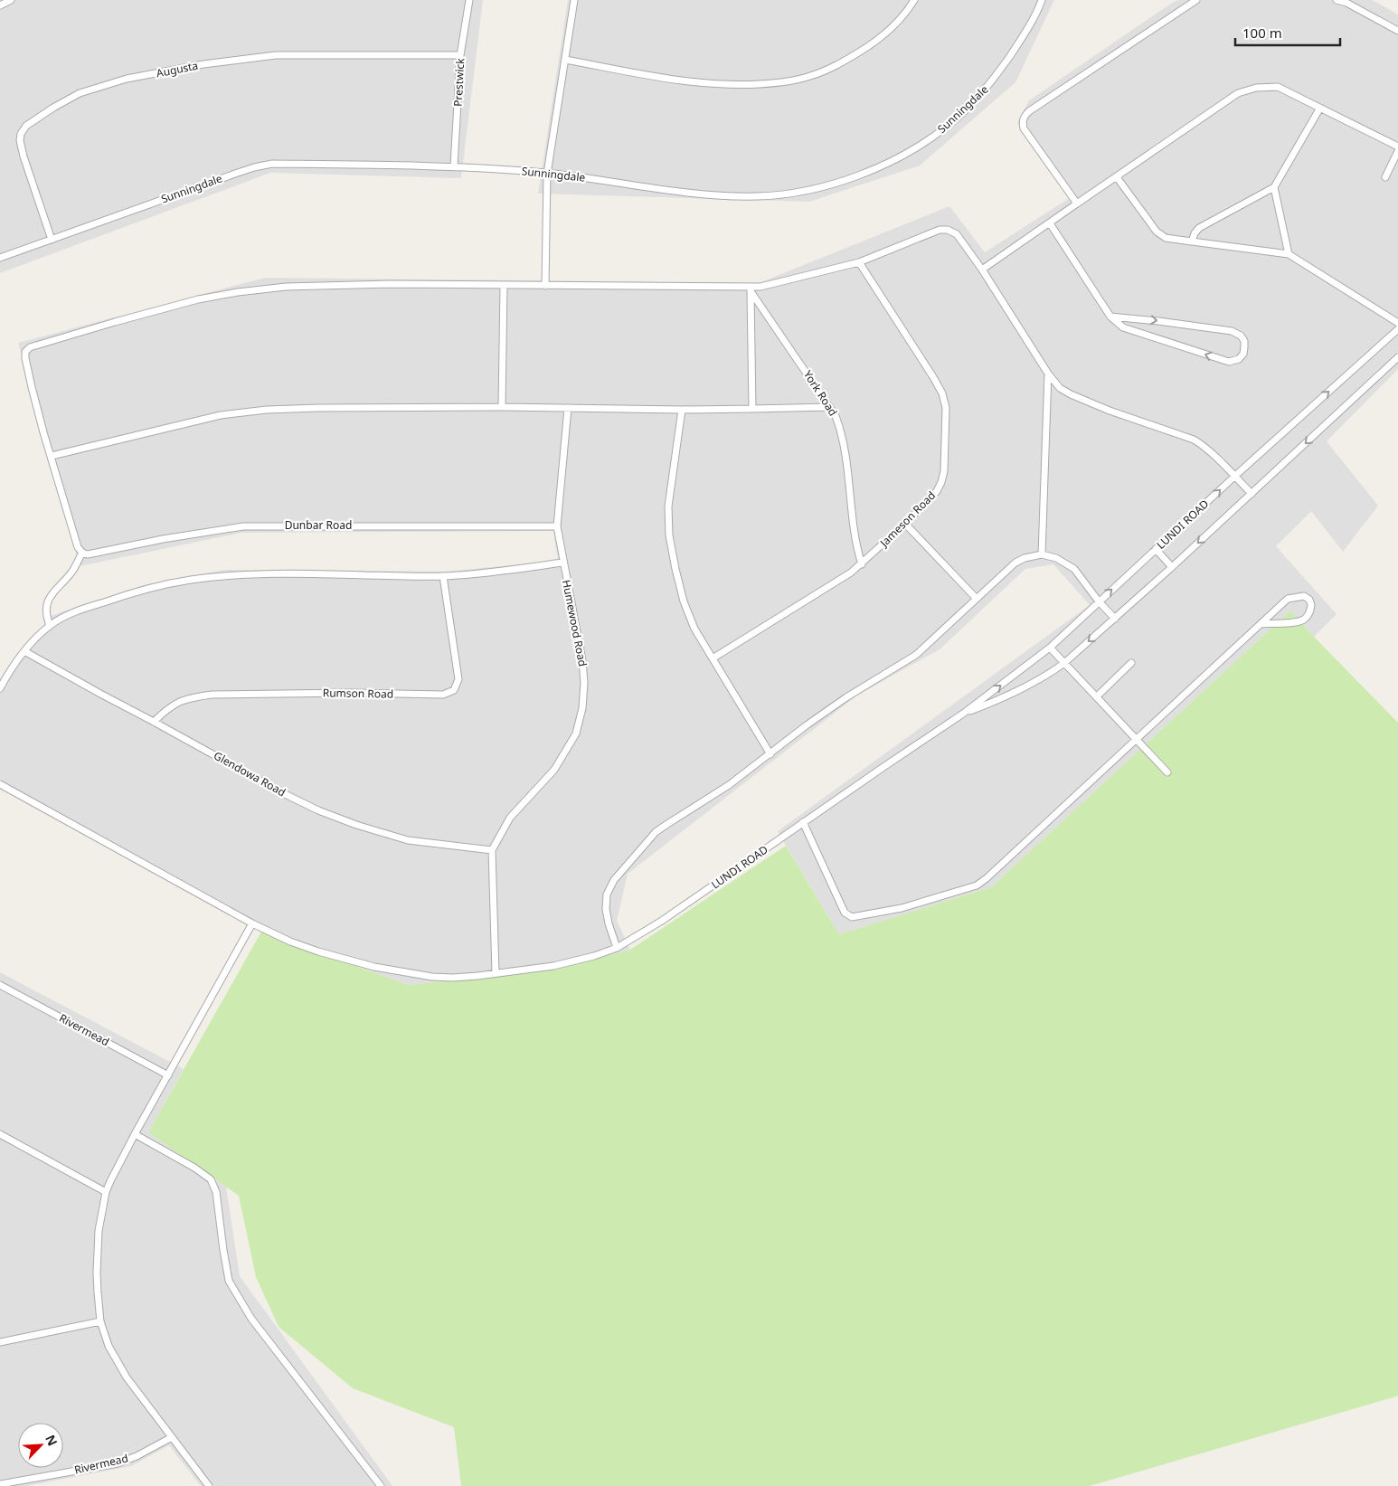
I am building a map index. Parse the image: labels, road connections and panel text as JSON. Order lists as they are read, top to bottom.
{
  "streets": {
    "street": [
      "Augusta",
      "Prestwick",
      "Sunningdale",
      "York Road",
      "Jameson Road",
      "LUNDI ROAD",
      "Dunbar Road",
      "Humewood Road",
      "Rumson Road",
      "Glendowa Road",
      "Rivermead"
    ]
  },
  "crossings": [
    ["Augusta", "Prestwick"],
    ["Augusta", "Sunningdale"],
    ["Prestwick", "Sunningdale"],
    ["York Road", "Jameson Road"],
    ["Dunbar Road", "Humewood Road"],
    ["Humewood Road", "Glendowa Road"],
    ["Rumson Road", "Glendowa Road"]
  ],
  "scale_bar": "100 m",
  "north": "top right"
}
